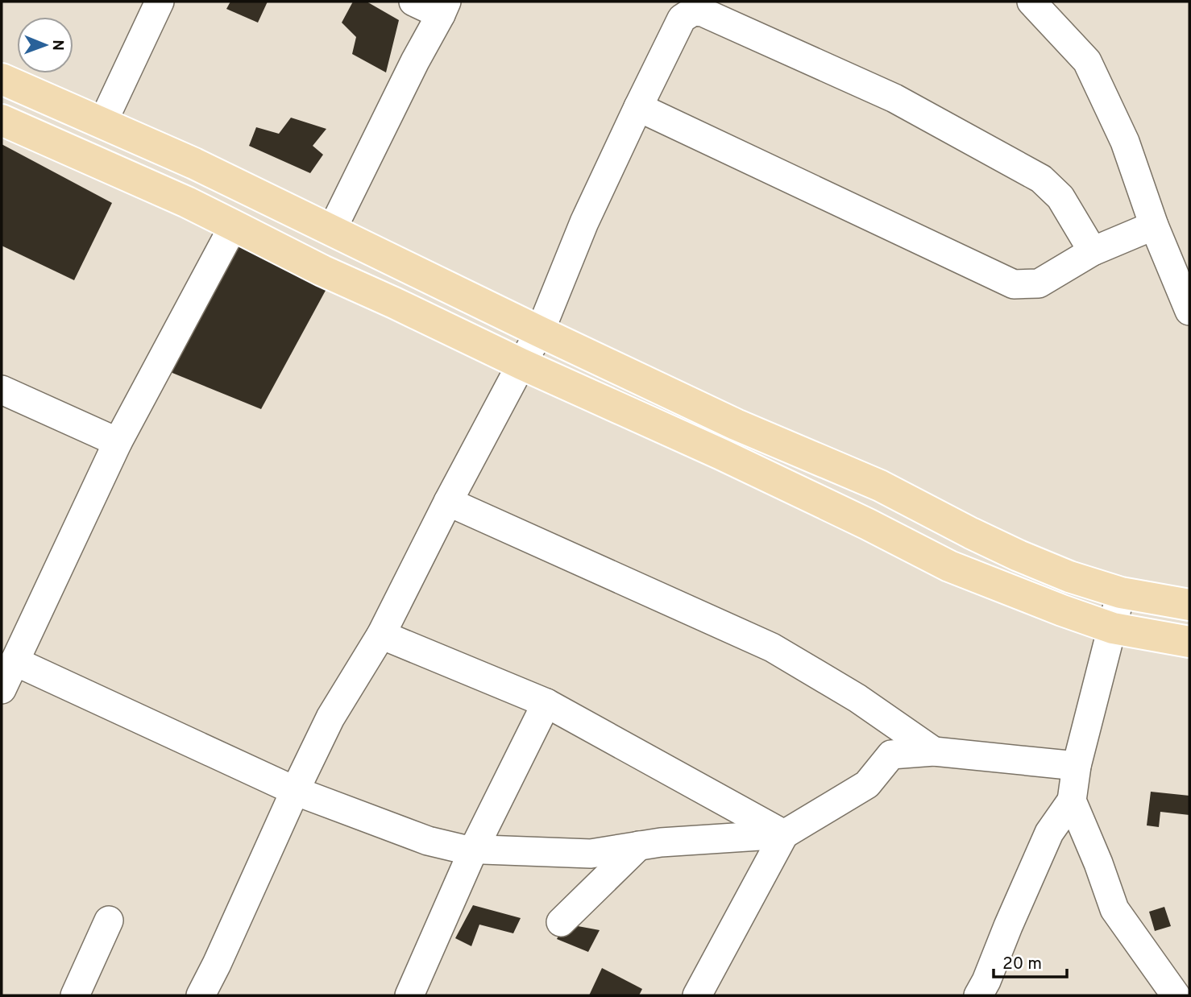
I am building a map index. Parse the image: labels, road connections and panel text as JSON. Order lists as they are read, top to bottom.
{
  "scale_bar": "20 m",
  "north": "right"
}
